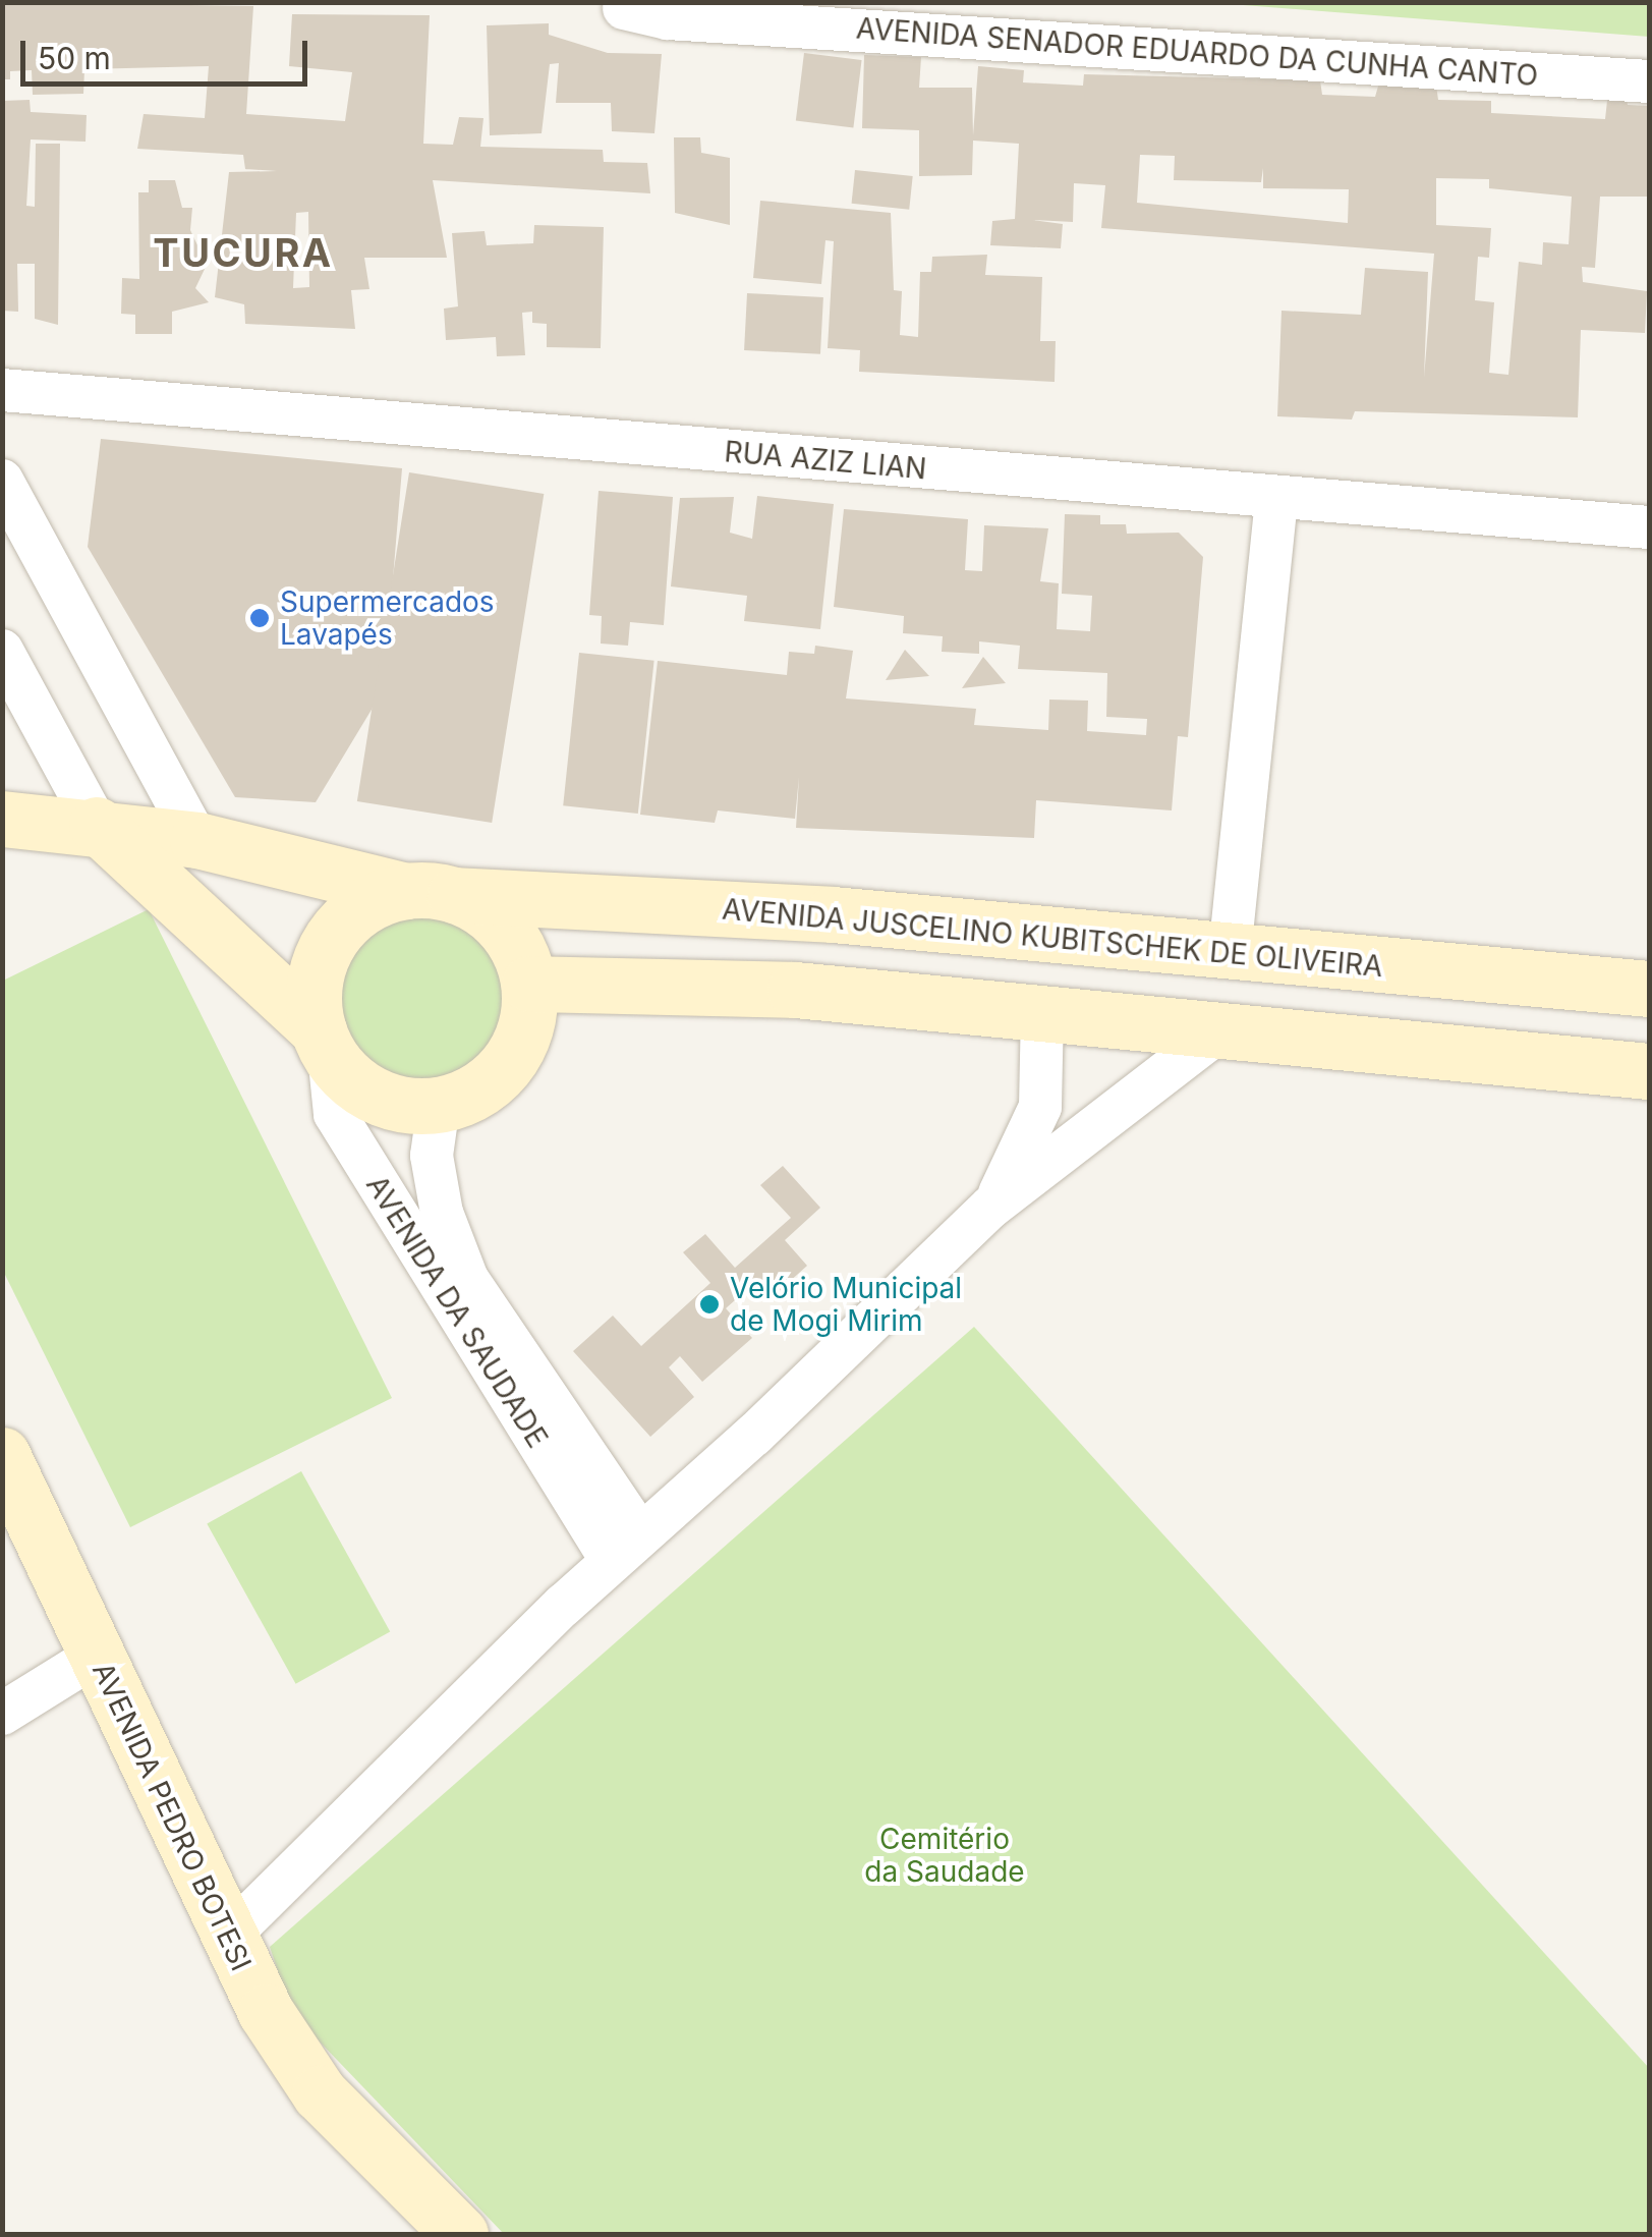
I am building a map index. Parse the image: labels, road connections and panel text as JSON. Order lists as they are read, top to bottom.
{
  "streets": {
    "main road": ["AVENIDA JUSCELINO KUBITSCHEK DE OLIVEIRA", "AVENIDA PEDRO BOTESI"],
    "street": ["AVENIDA SENADOR EDUARDO DA CUNHA CANTO", "RUA AZIZ LIAN", "AVENIDA DA SAUDADE"]
  },
  "crossings": [
    ["AVENIDA JUSCELINO KUBITSCHEK DE OLIVEIRA", "AVENIDA DA SAUDADE"]
  ],
  "districts": ["TUCURA"],
  "parks": ["Cemitério da Saudade"],
  "places": ["Supermercados Lavapés", "Velório Municipal de Mogi Mirim"],
  "scale_bar": "50 m"
}
